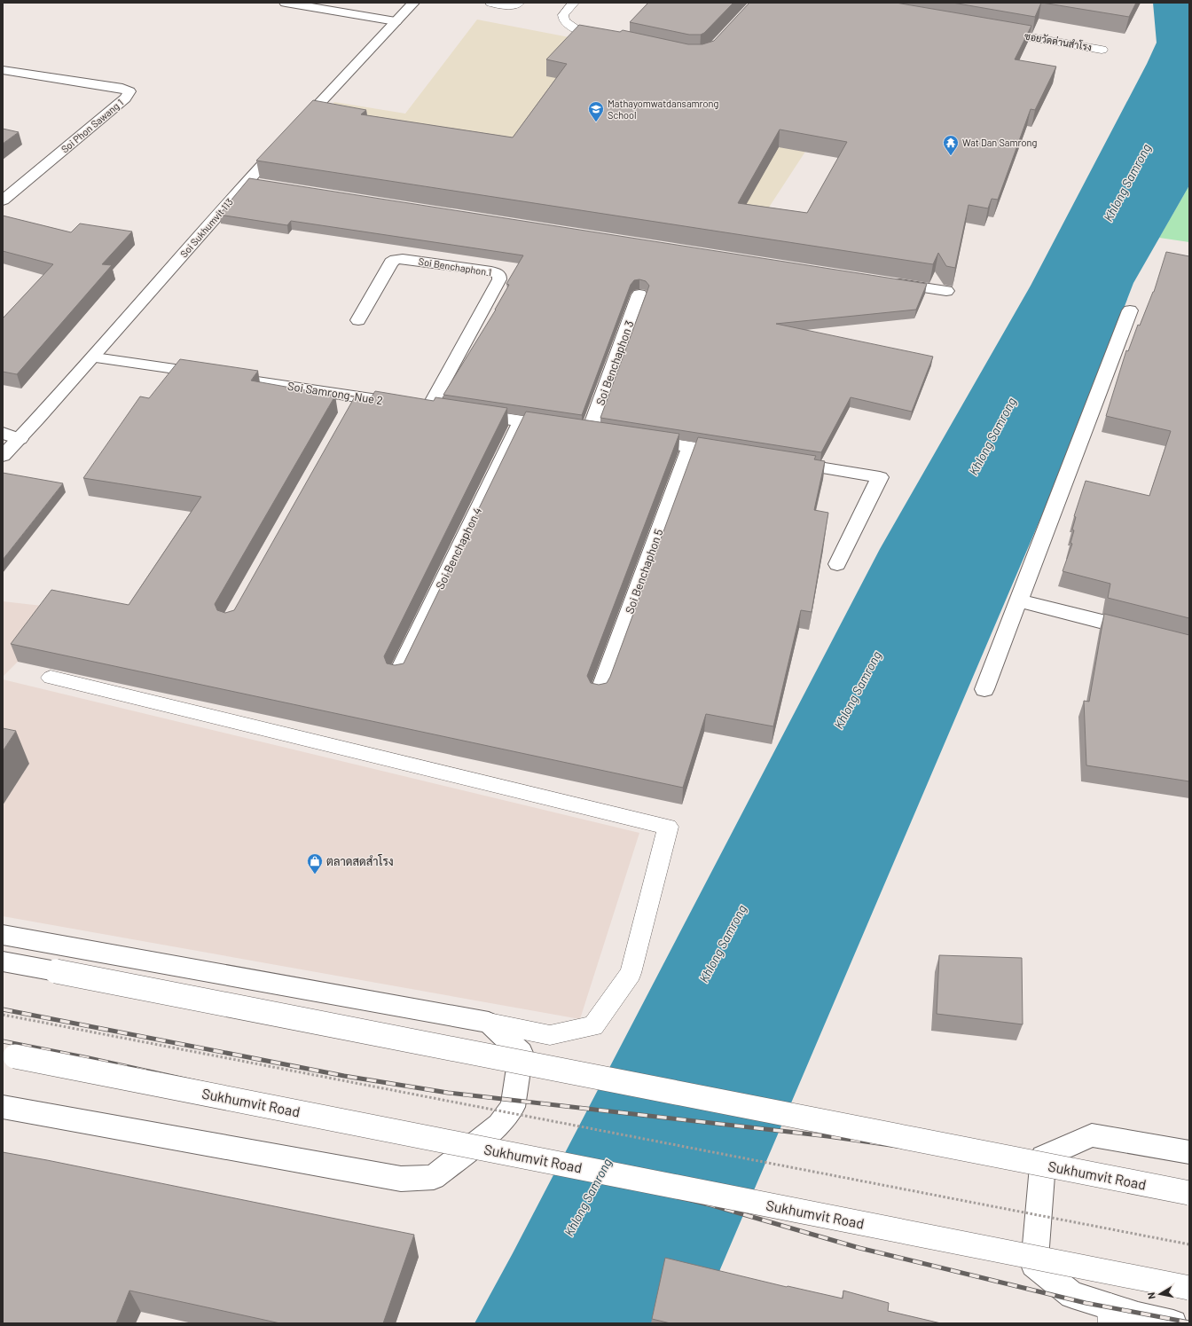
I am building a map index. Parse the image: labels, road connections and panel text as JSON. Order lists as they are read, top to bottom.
{
  "streets": {
    "main road": [
      "Soi Phon Sawang 1",
      "Soi Sukhumvit 113",
      "Soi Benchaphon 1",
      "Soi Benchaphon 3",
      "Soi Samrong-Nue 2",
      "Soi Benchaphon 4",
      "Soi Benchaphon 5",
      "Sukhumvit Road"
    ],
    "lane": ["ซอยวัดด่านสำโรง"]
  },
  "crossings": [
    ["Soi Sukhumvit 113", "Soi Samrong-Nue 2"],
    ["Soi Benchaphon 1", "Soi Samrong-Nue 2"],
    ["Soi Benchaphon 3", "Soi Benchaphon 4"]
  ],
  "water": ["Khlong Samrong"],
  "places": {
    "school or university": ["Mathayomwatdansamrong School"],
    "temple": ["Wat Dan Samrong"],
    "shop": ["ตลาดสดสำโรง"]
  },
  "north": "left"
}
